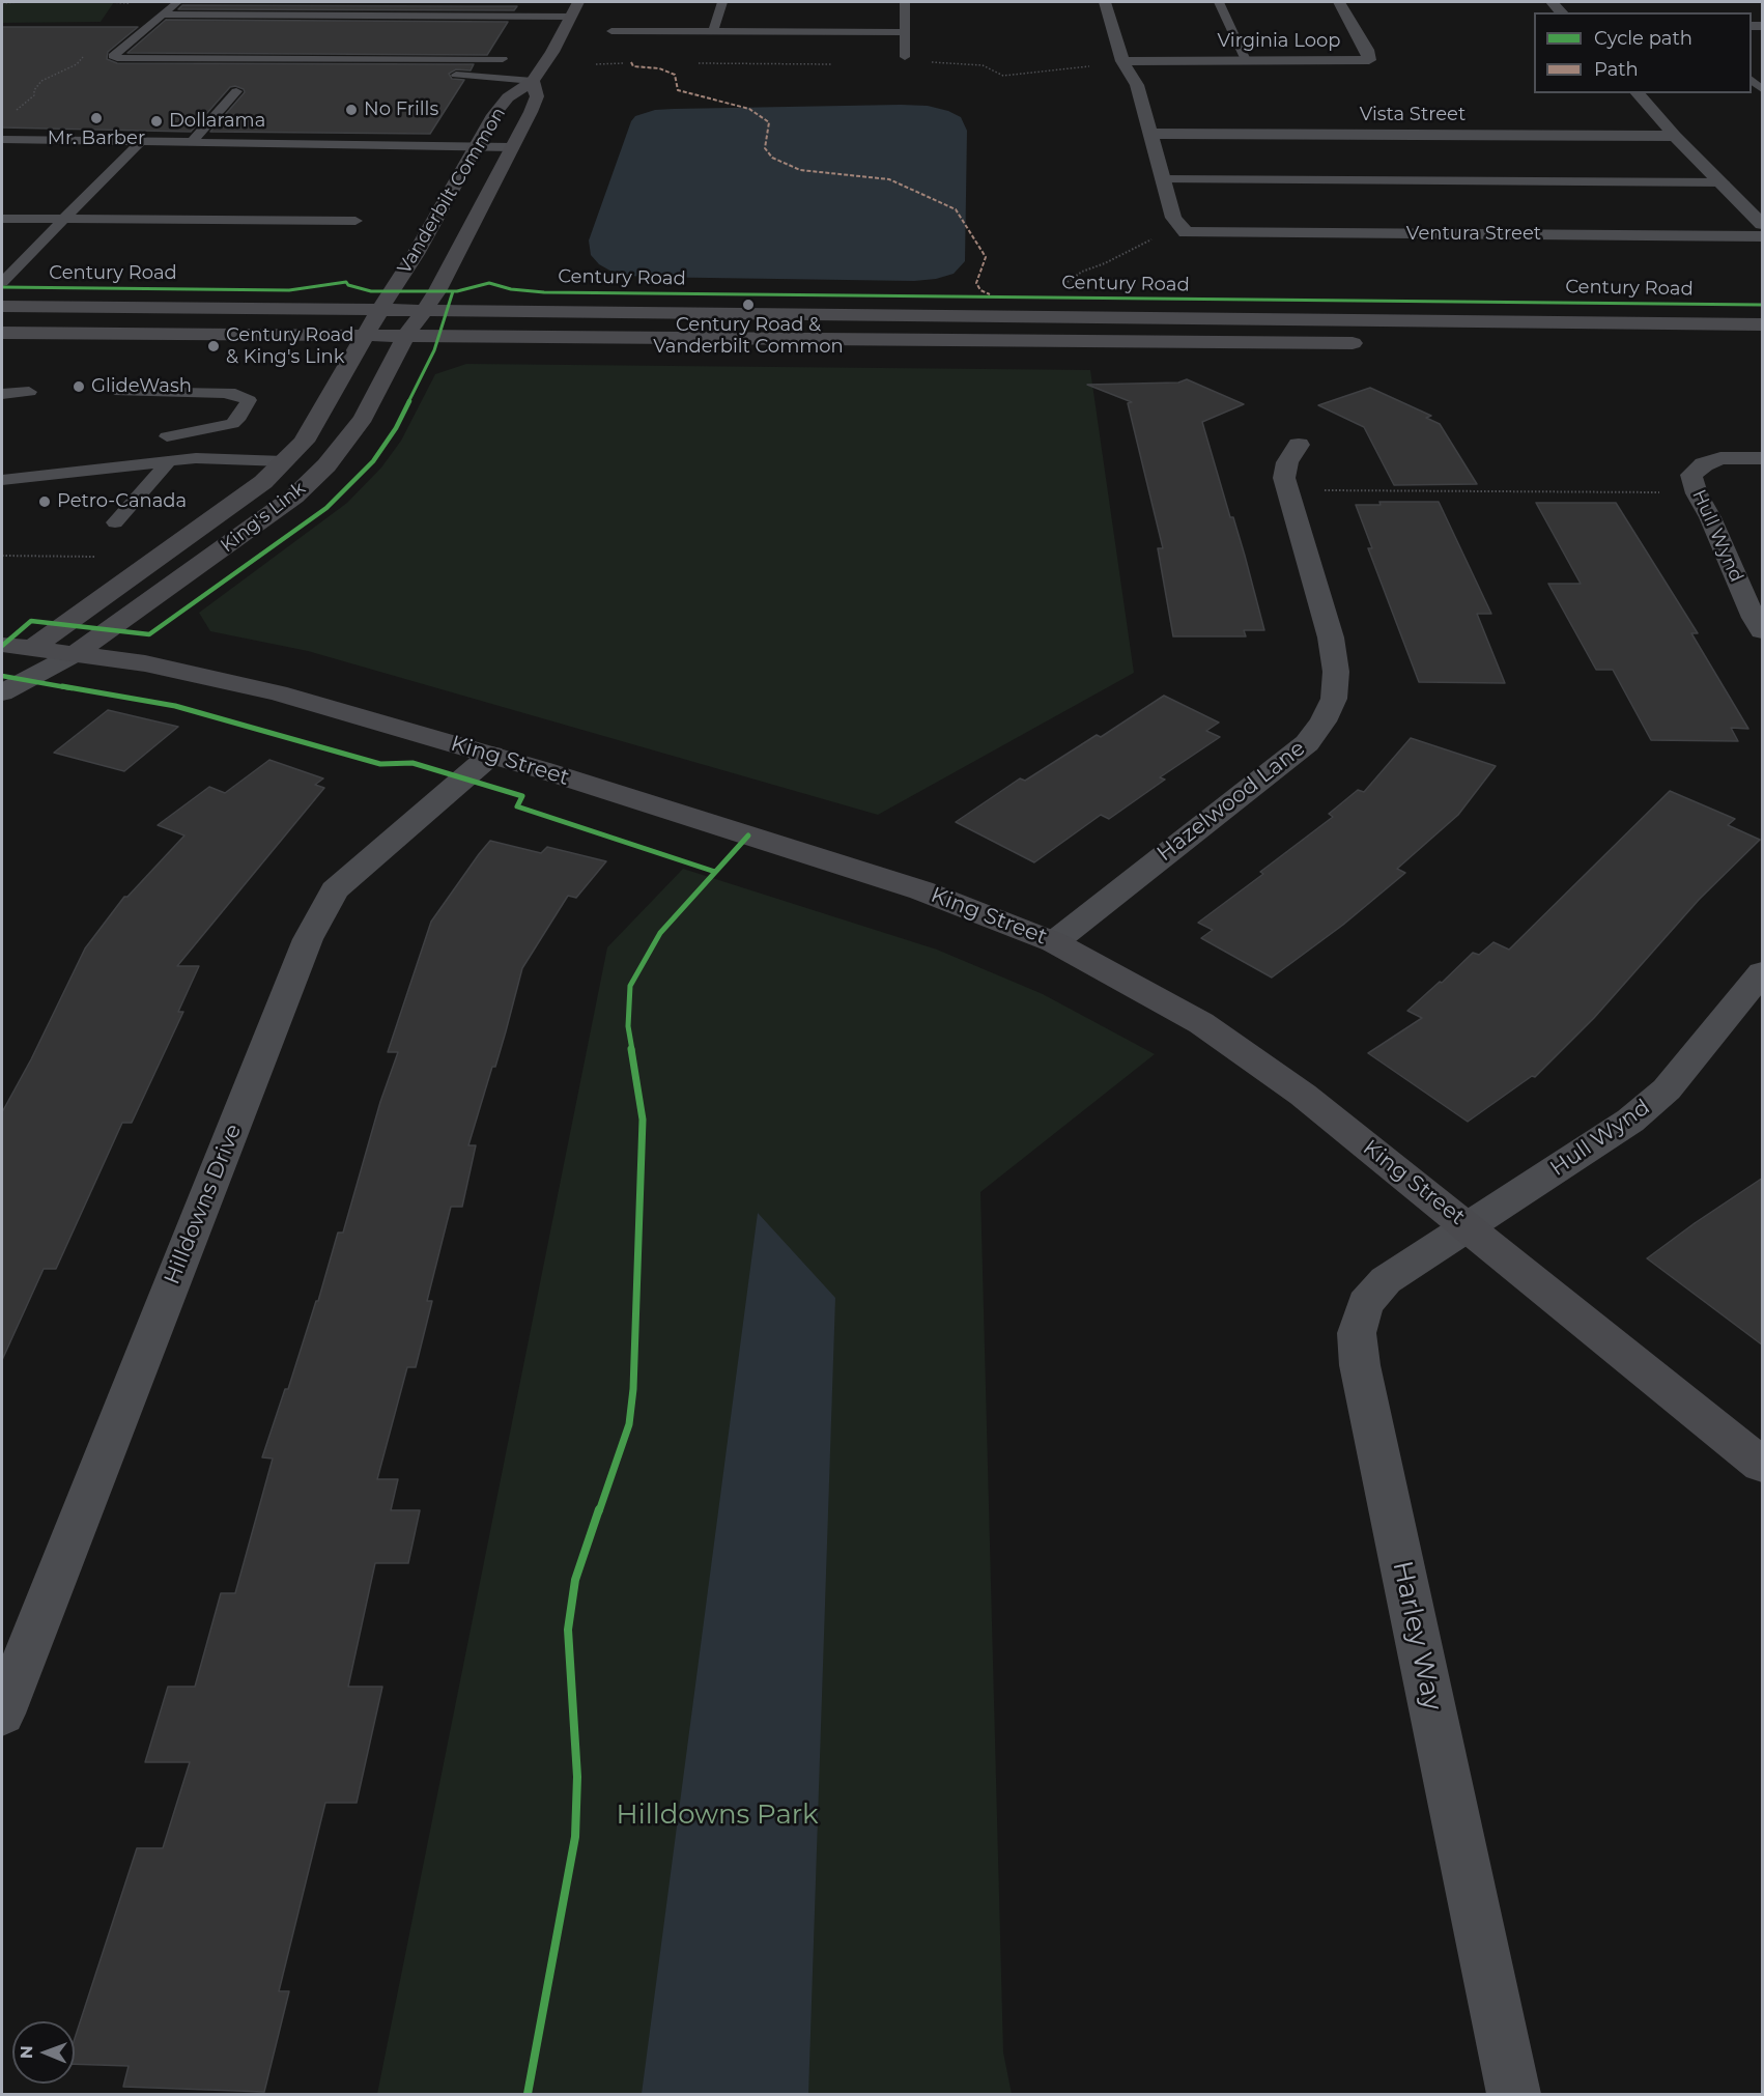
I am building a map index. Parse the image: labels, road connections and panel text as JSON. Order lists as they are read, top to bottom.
{
  "streets": {
    "street": [
      "Virginia Loop",
      "Vista Street",
      "Vanderbilt Common",
      "Ventura Street",
      "Century Road",
      "King's Link",
      "Hull Wynd",
      "King Street",
      "Hazelwood Lane",
      "Hilldowns Drive",
      "Harley Way"
    ]
  },
  "crossings": [
    ["Vanderbilt Common", "Century Road"],
    ["Vanderbilt Common", "King's Link"],
    ["Century Road", "King's Link"],
    ["King's Link", "King Street"],
    ["Hull Wynd", "King Street"],
    ["Hull Wynd", "Harley Way"],
    ["King Street", "Hazelwood Lane"],
    ["King Street", "Hilldowns Drive"],
    ["King Street", "Harley Way"]
  ],
  "parks": ["Hilldowns Park"],
  "places": [
    "No Frills",
    "Mr. Barber",
    "Dollarama",
    "Century Road & Vanderbilt Common",
    "Century Road & King's Link",
    "GlideWash",
    "Petro-Canada"
  ],
  "legend": ["Cycle path", "Path"],
  "north": "left"
}
